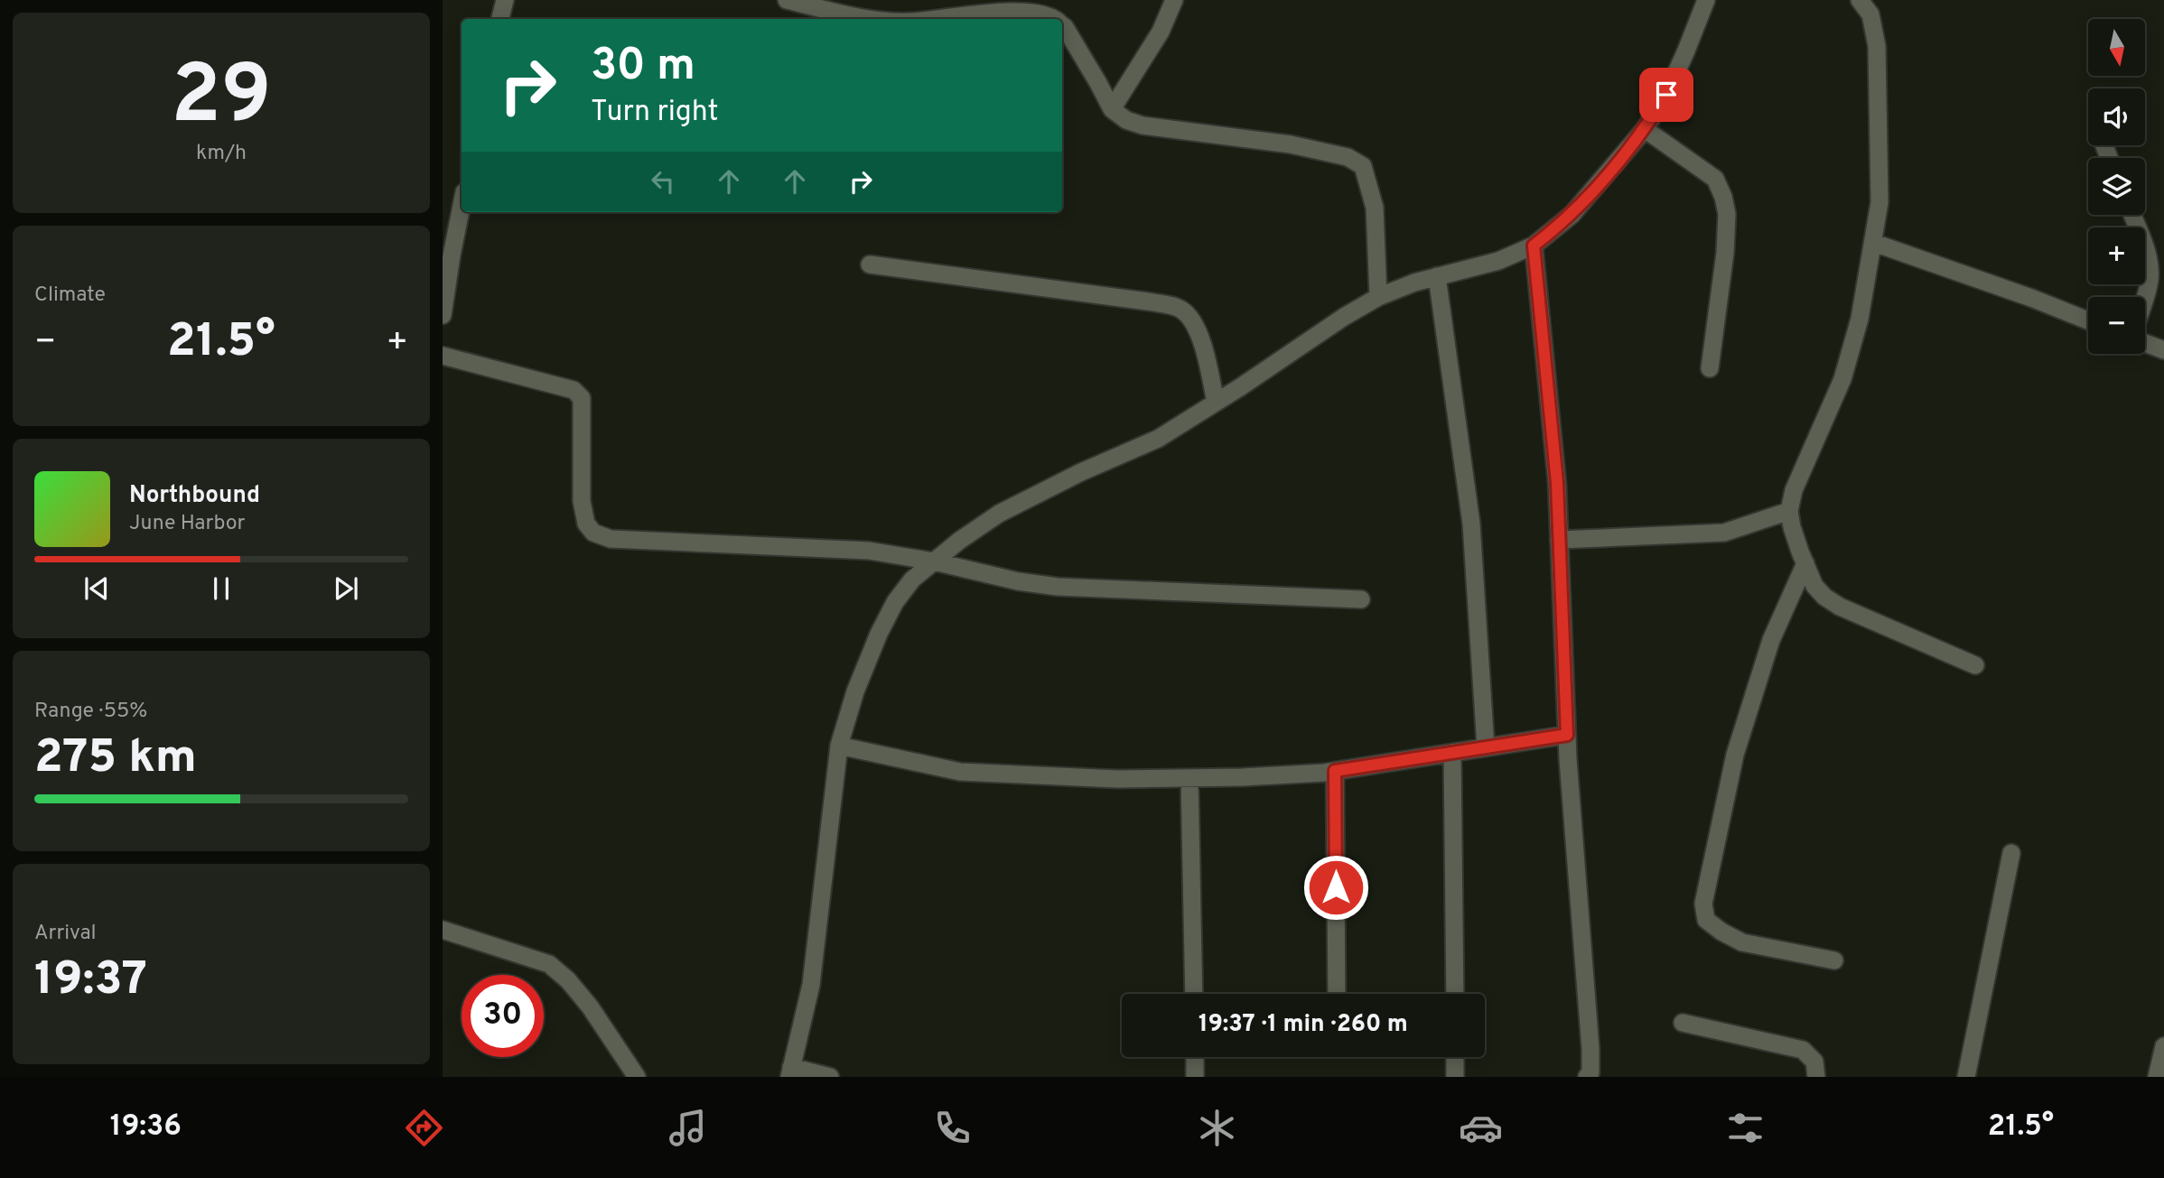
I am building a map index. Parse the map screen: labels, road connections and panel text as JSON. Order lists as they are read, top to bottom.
{
  "north": "bottom",
  "page": {
    "tile": [
      ["29", "km/h"],
      "Climate",
      ["Range · 55%", "275 km"],
      ["Arrival", "19:37"]
    ],
    "map_buttons": ["+", "−"],
    "turn": ["30 m", "Turn right"],
    "heat": ["−", "21.5°", "+"],
    "song": ["Northbound", "June Harbor"],
    "limit": "30",
    "trip": "19:37 · 1 min · 260 m",
    "tabs": ["19:36", "21.5°"]
  }
}
